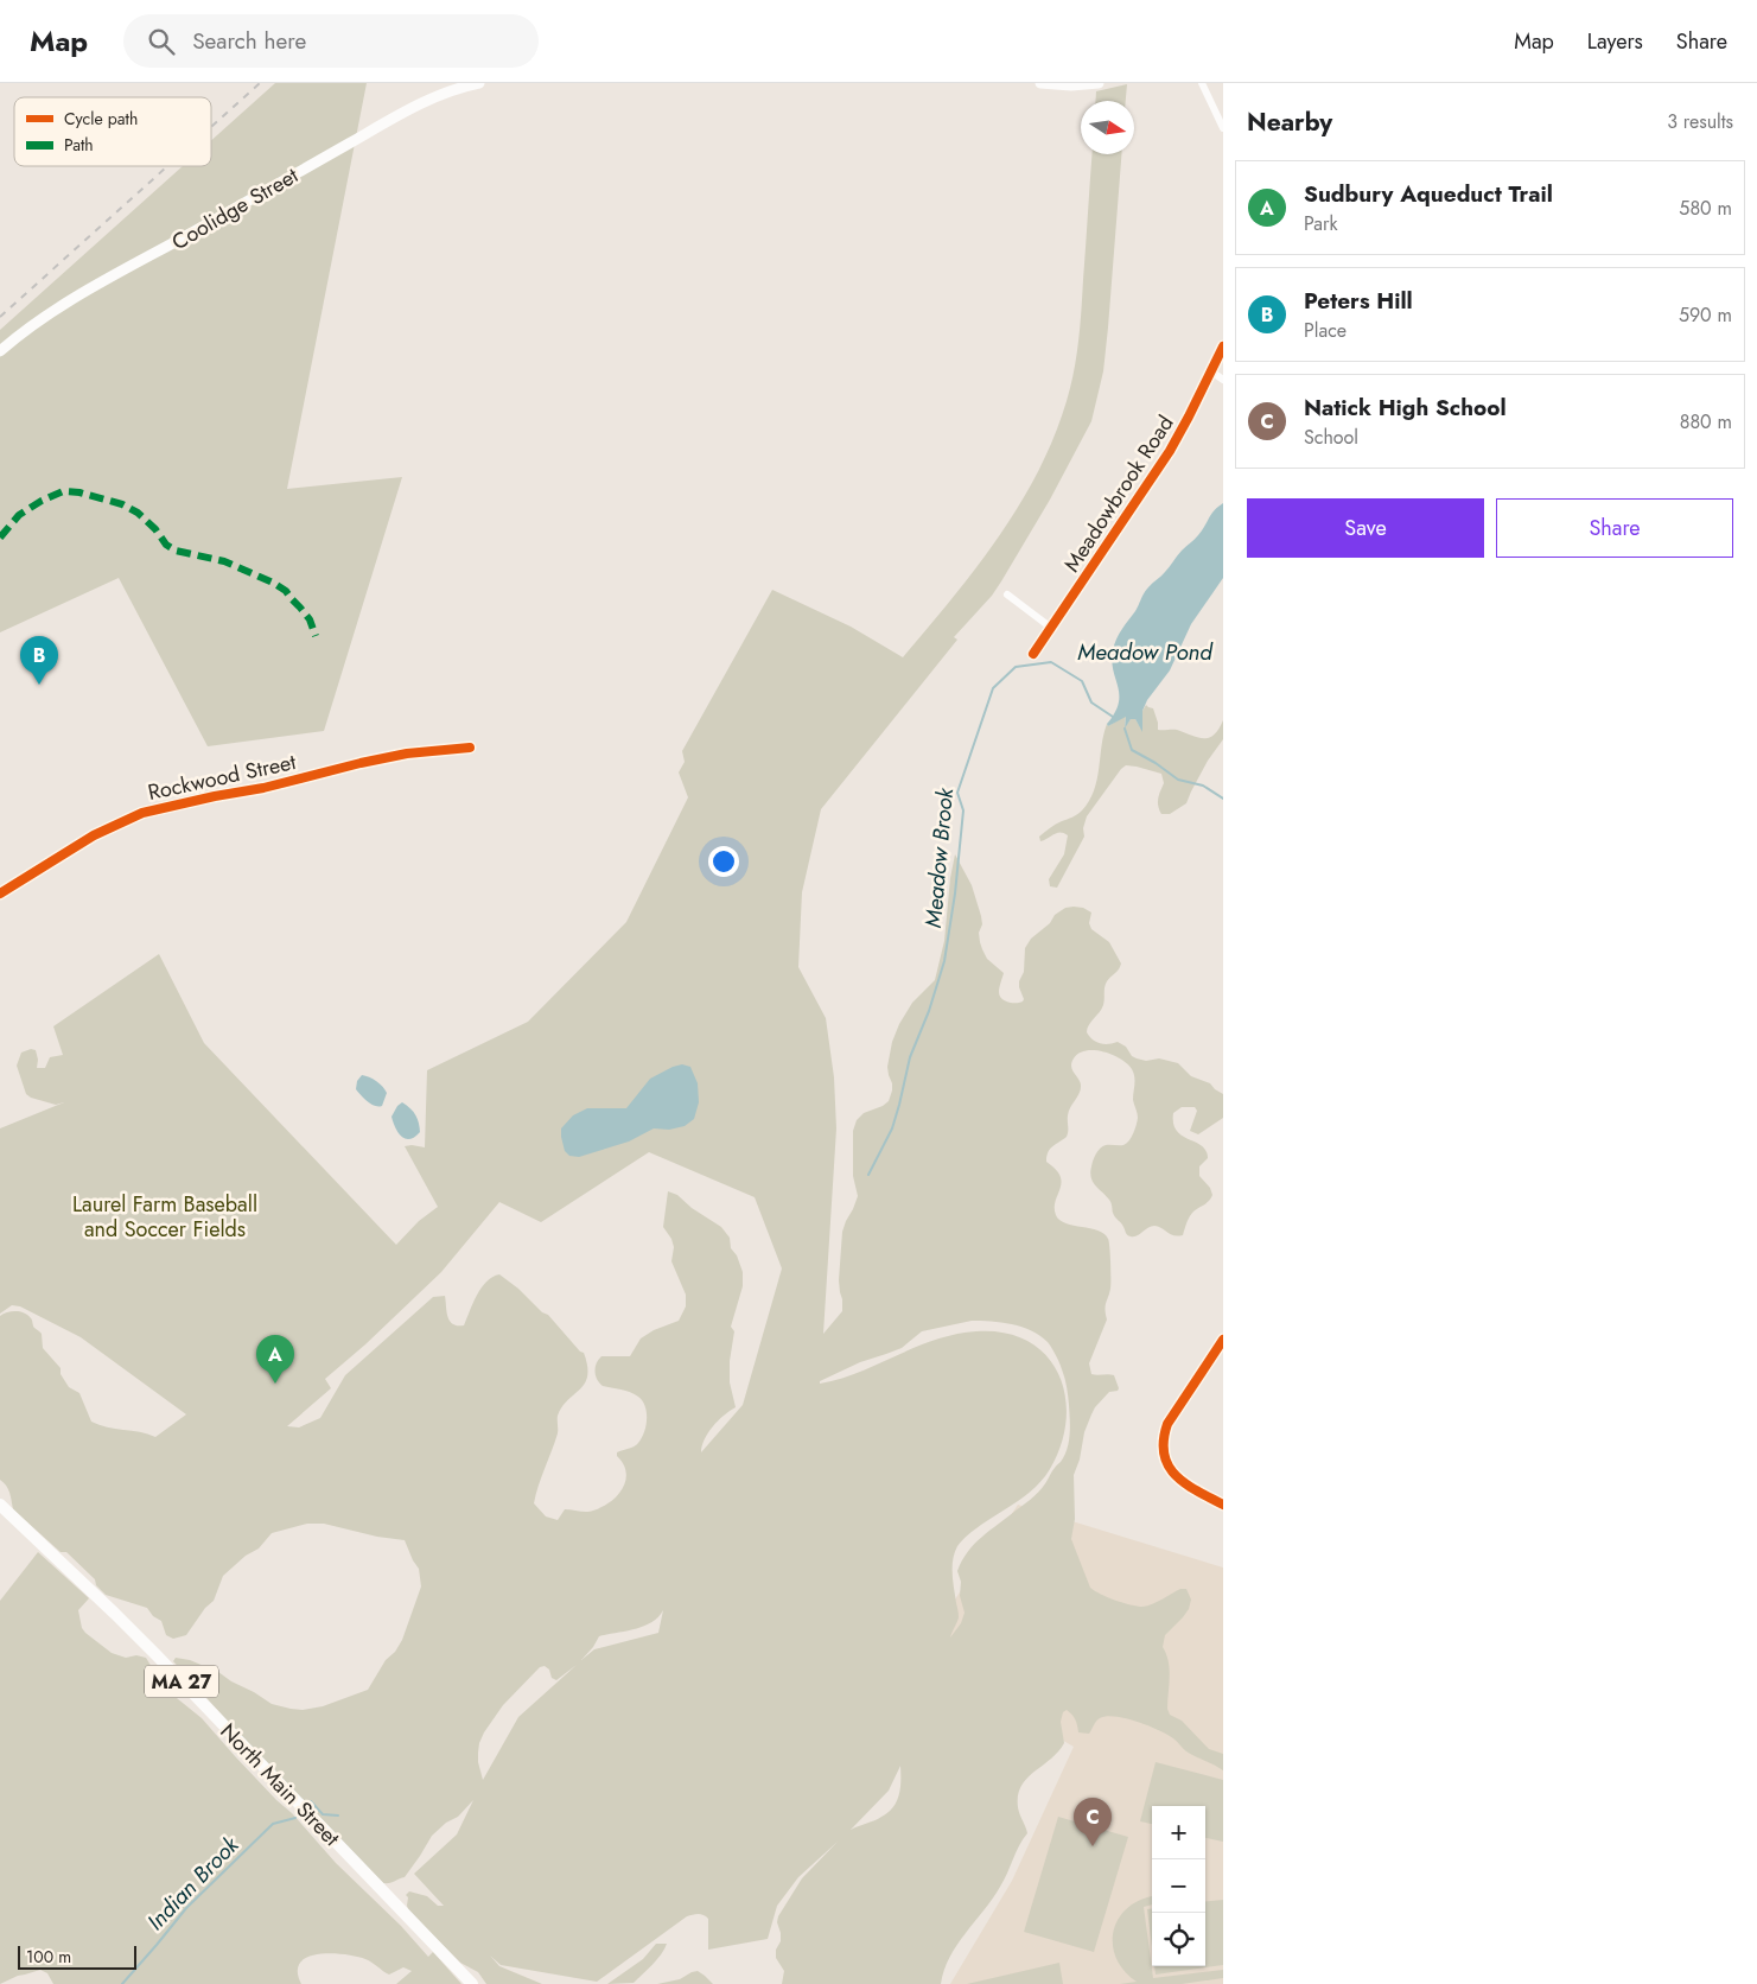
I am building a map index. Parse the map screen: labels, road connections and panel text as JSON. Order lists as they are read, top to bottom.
{
  "streets": {
    "main road": ["Coolidge Street", "MA 27", "North Main Street"],
    "street": ["Meadowbrook Road", "Rockwood Street"]
  },
  "water": ["Meadow Pond", "Meadow Brook", "Indian Brook"],
  "parks": ["Laurel Farm Baseball and Soccer Fields"],
  "legend": ["Cycle path", "Path"],
  "scale_bar": "100 m",
  "north": "right",
  "page": {
    "header": "Map",
    "search": "Search here",
    "nav": ["Map", "Layers", "Share"],
    "heading": ["Nearby", "3 results"],
    "list": [
      {
        "mark": "A",
        "name": "Sudbury Aqueduct Trail",
        "note": "Park",
        "value": "580 m"
      },
      {
        "mark": "B",
        "name": "Peters Hill",
        "note": "Place",
        "value": "590 m"
      },
      {
        "mark": "C",
        "name": "Natick High School",
        "note": "School",
        "value": "880 m"
      }
    ],
    "buttons": ["Save", "Share"],
    "pins": ["B", "A", "C"],
    "map_buttons": ["+", "−"],
    "scale": "100 m"
  }
}
